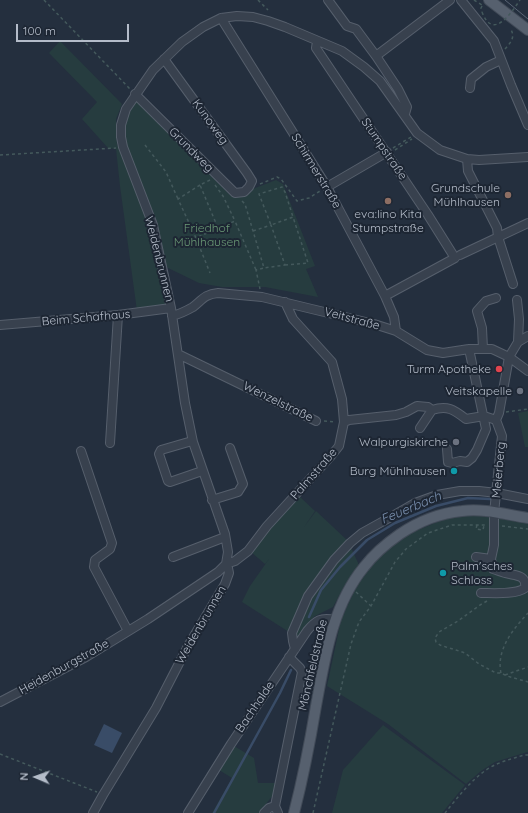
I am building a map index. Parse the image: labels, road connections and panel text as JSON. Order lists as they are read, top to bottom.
{
  "streets": {
    "main road": ["Mönchfeldstraße"],
    "street": [
      "Kunoweg",
      "Stumpstraße",
      "Grundweg",
      "Schirmerstraße",
      "Weidenbrunnen",
      "Beim Schafhaus",
      "Veitstraße",
      "Wenzelstraße",
      "Meierberg",
      "Palmstraße",
      "Heidenburgstraße",
      "Bachhalde"
    ]
  },
  "crossings": [
    ["Kunoweg", "Weidenbrunnen"],
    ["Stumpstraße", "Weidenbrunnen"],
    ["Grundweg", "Weidenbrunnen"],
    ["Schirmerstraße", "Weidenbrunnen"],
    ["Schirmerstraße", "Veitstraße"],
    ["Weidenbrunnen", "Beim Schafhaus"],
    ["Weidenbrunnen", "Veitstraße"],
    ["Weidenbrunnen", "Wenzelstraße"],
    ["Weidenbrunnen", "Palmstraße"],
    ["Weidenbrunnen", "Heidenburgstraße"],
    ["Beim Schafhaus", "Veitstraße"],
    ["Veitstraße", "Meierberg"],
    ["Veitstraße", "Palmstraße"],
    ["Wenzelstraße", "Palmstraße"],
    ["Meierberg", "Mönchfeldstraße"],
    ["Palmstraße", "Heidenburgstraße"],
    ["Mönchfeldstraße", "Bachhalde"]
  ],
  "water": ["Feuerbach"],
  "parks": ["Friedhof Mühlhausen"],
  "places": [
    "Grundschule Mühlhausen",
    "eva:lino Kita Stumpstraße",
    "Turm Apotheke",
    "Veitskapelle",
    "Walpurgiskirche",
    "Burg Mühlhausen",
    "Palm'sches Schloss"
  ],
  "scale_bar": "100 m",
  "north": "left"
}
